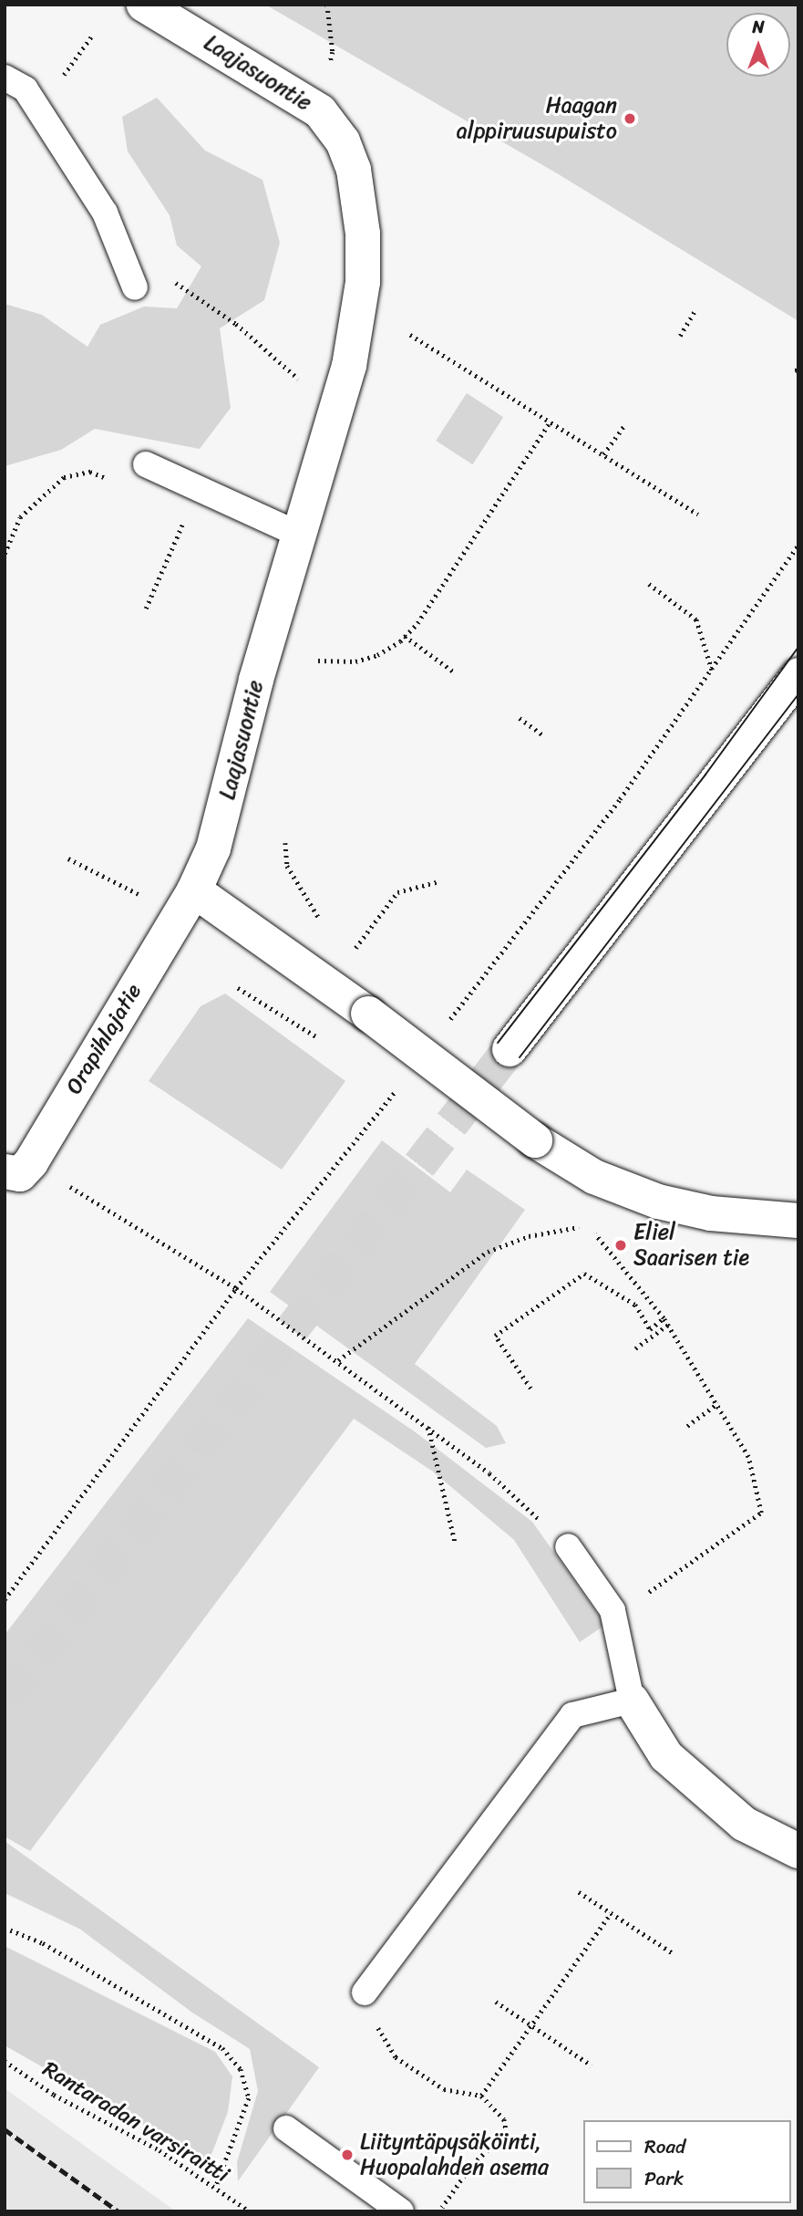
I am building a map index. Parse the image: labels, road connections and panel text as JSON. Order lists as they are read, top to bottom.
{
  "streets": {
    "street": ["Laajasuontie", "Orapihlajatie"],
    "path": ["Rantaradan varsiraitti"]
  },
  "crossings": [
    ["Laajasuontie", "Orapihlajatie"]
  ],
  "places": ["Haagan alppiruusupuisto", "Eliel Saarisen tie", "Liityntäpysäköinti, Huopalahden asema"],
  "legend": ["Road", "Park"],
  "north": "top"
}
